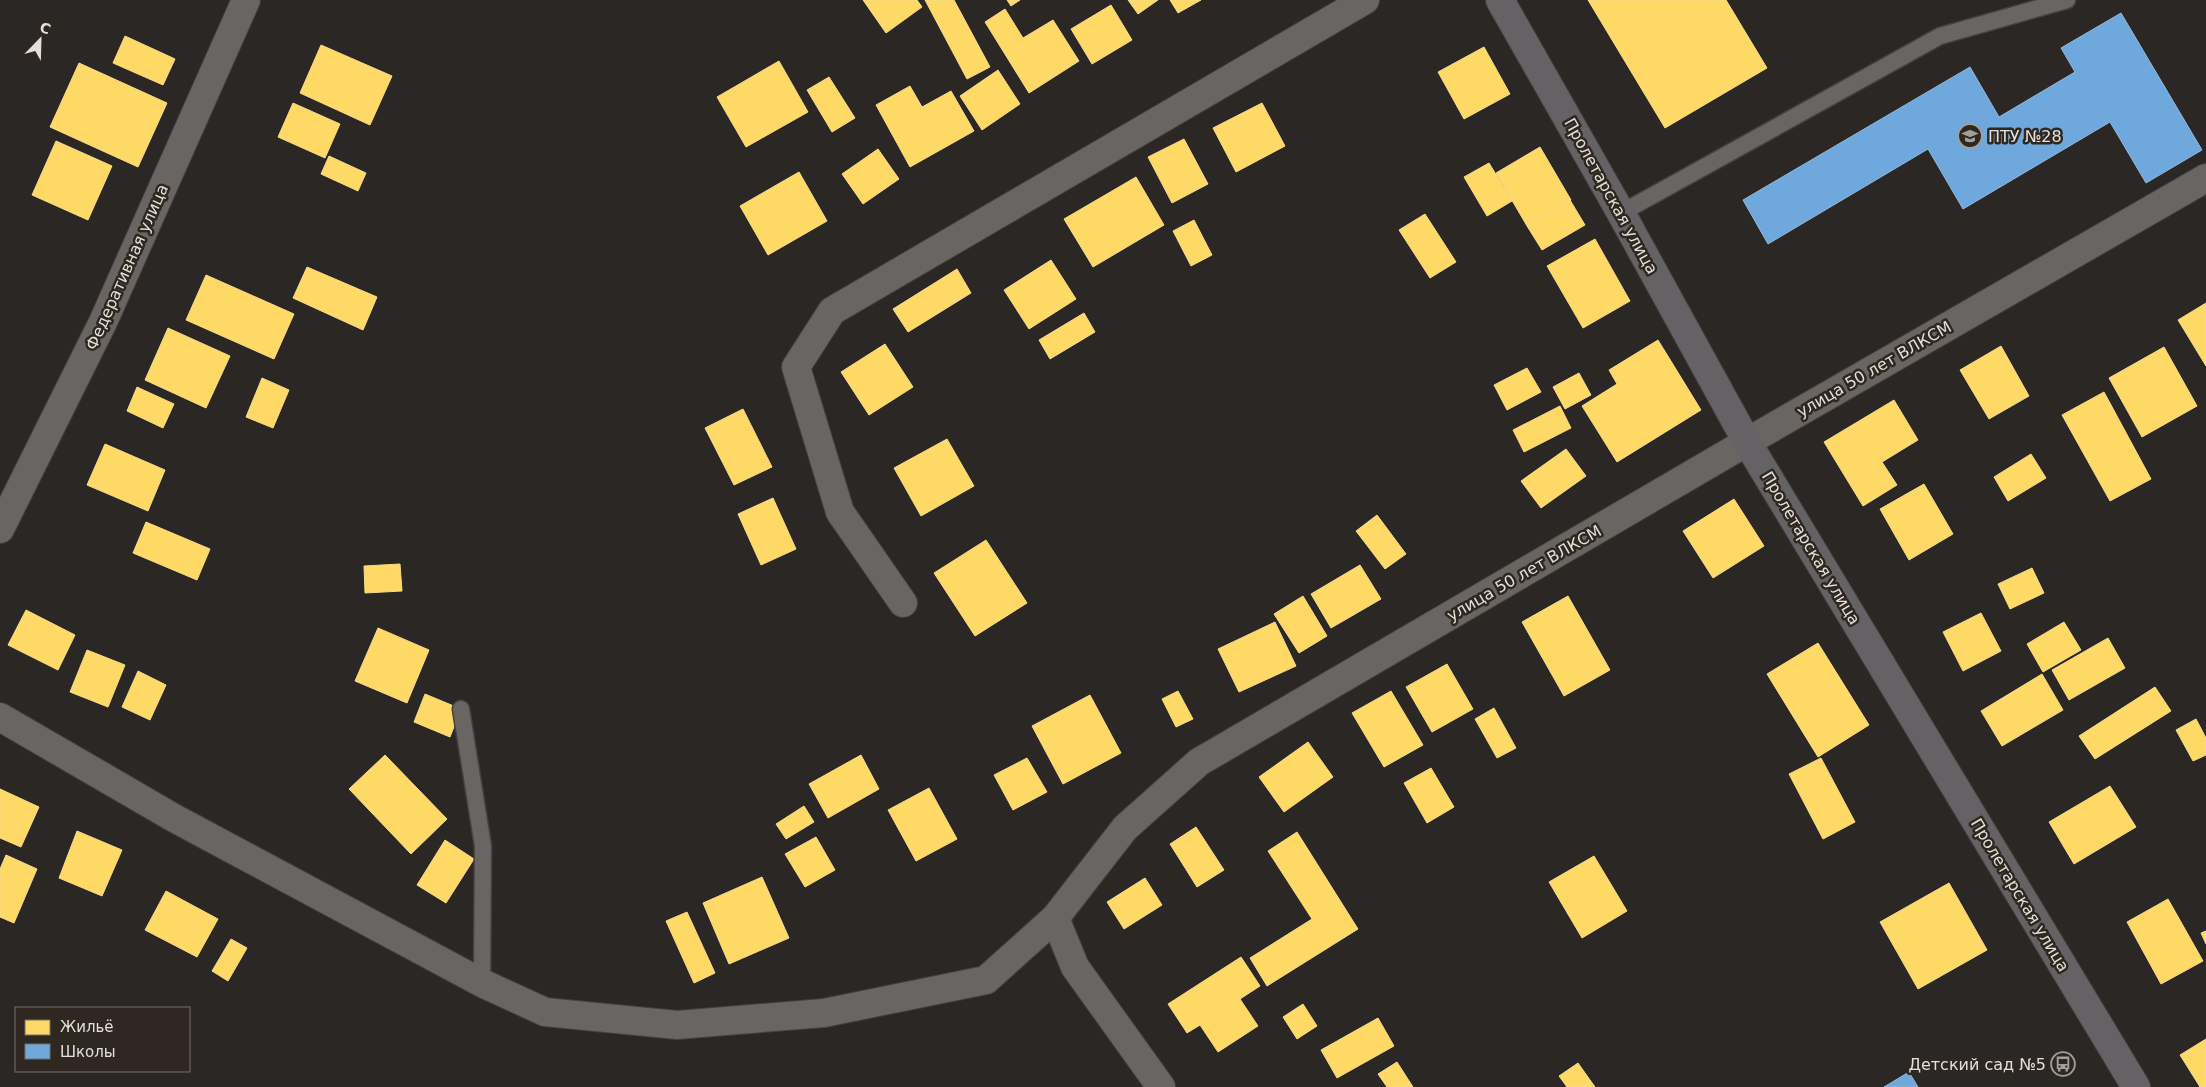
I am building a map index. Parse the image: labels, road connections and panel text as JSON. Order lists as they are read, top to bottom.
{
  "streets": {
    "main road": ["Пролетарская улица"],
    "street": ["Федеративная улица", "улица 50 лет ВЛКСМ"]
  },
  "crossings": [
    ["Пролетарская улица", "улица 50 лет ВЛКСМ"]
  ],
  "places": {
    "school or university": ["ПТУ №28"],
    "bus stop": ["Детский сад №5"]
  },
  "legend": ["Жильё", "Школы"],
  "north": "top right"
}
